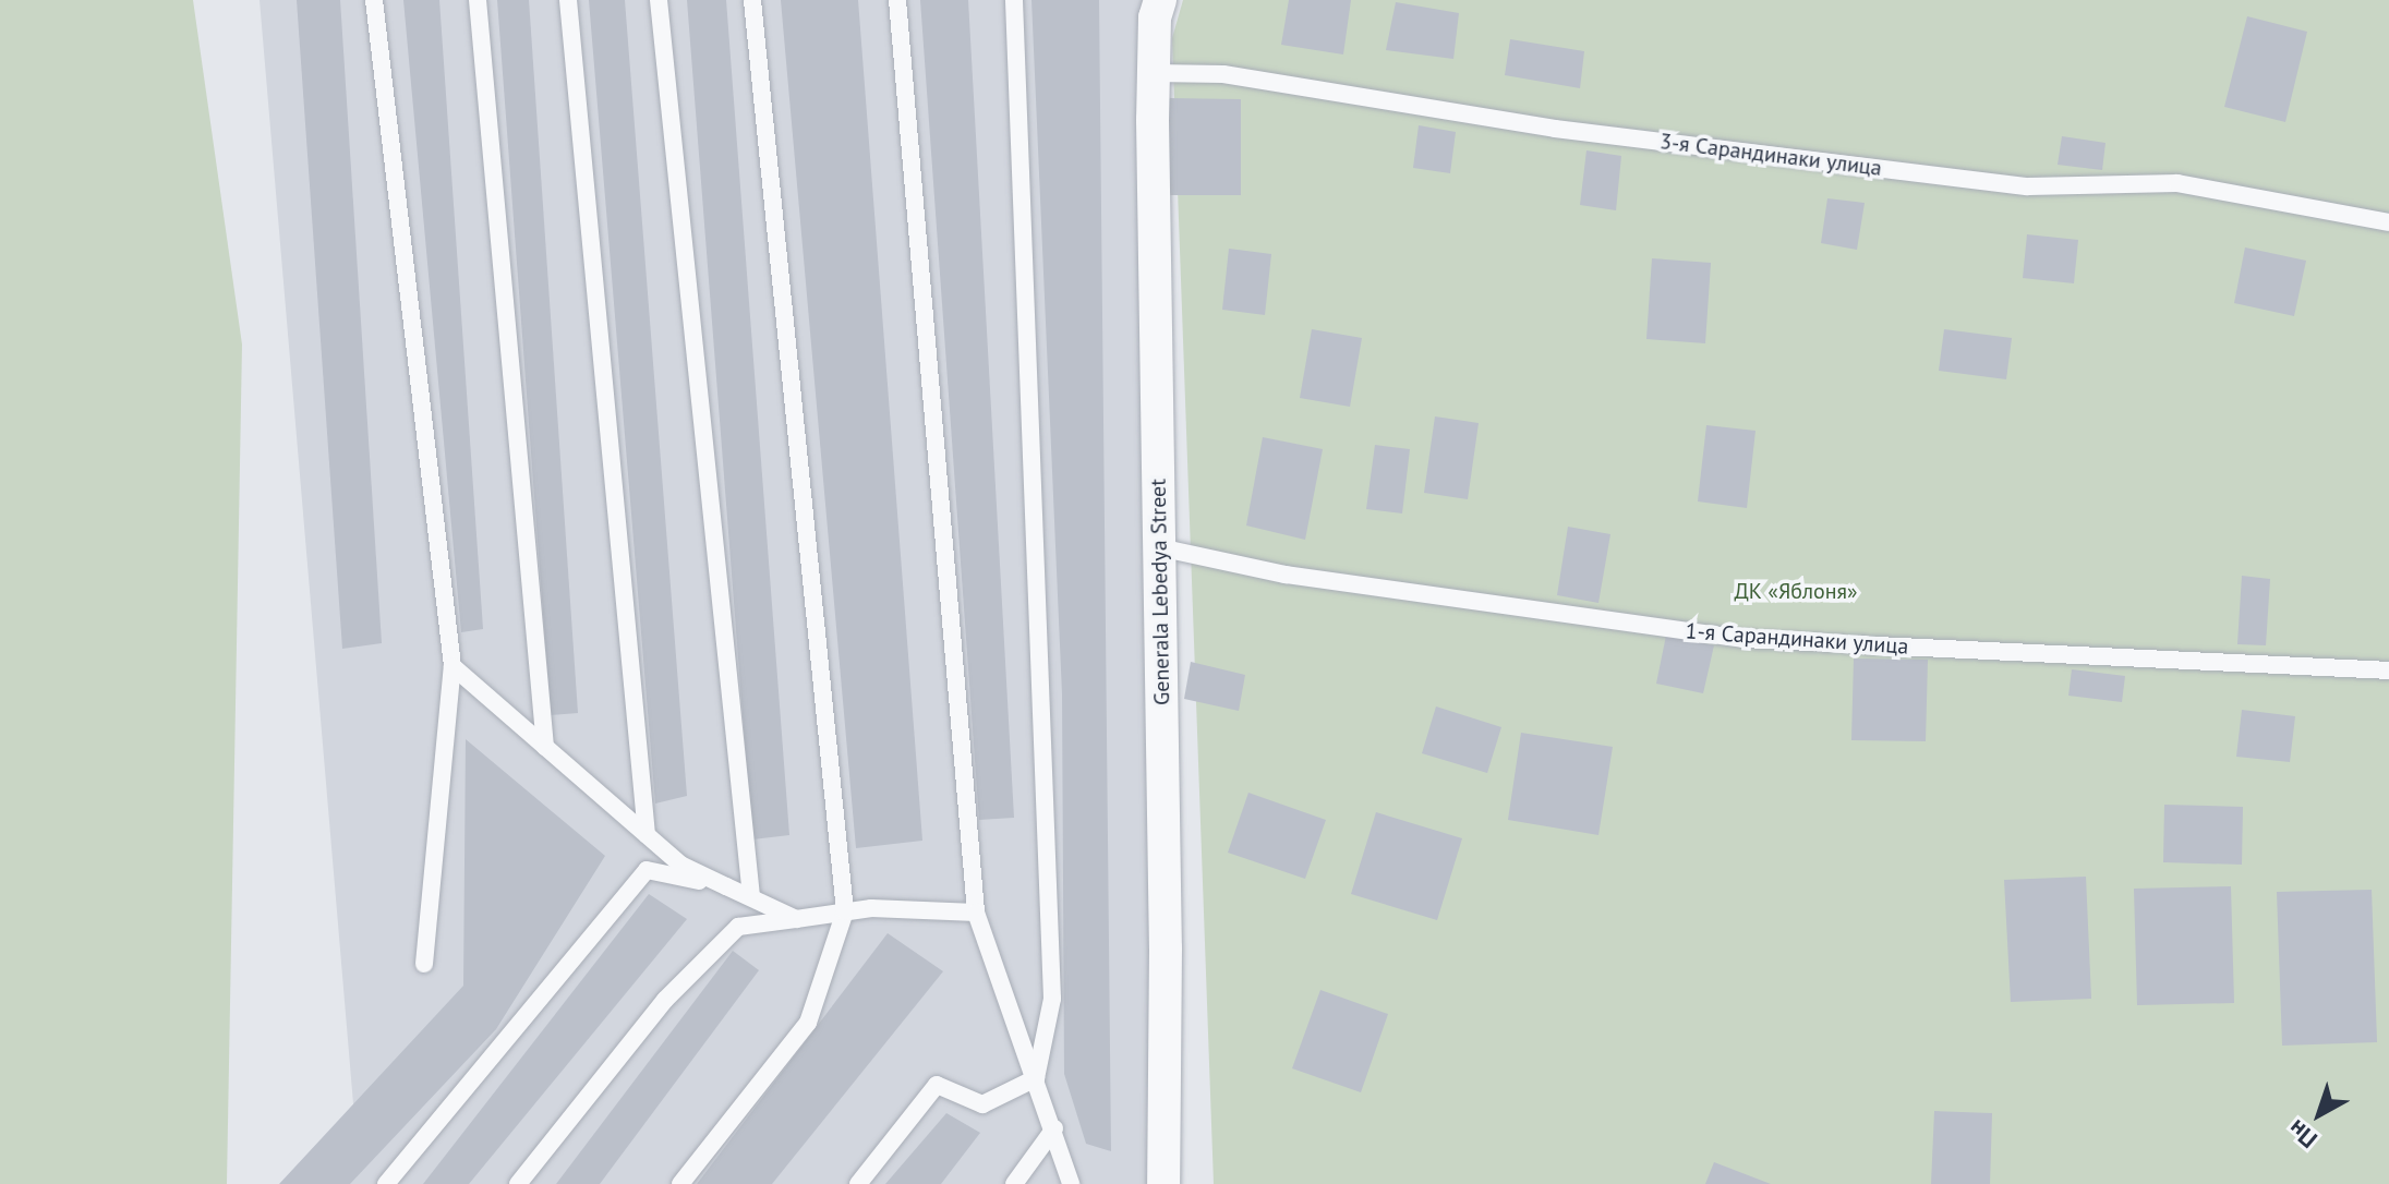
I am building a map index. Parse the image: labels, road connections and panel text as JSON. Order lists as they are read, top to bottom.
{
  "streets": {
    "street": ["Generala Lebedya Street"],
    "lane": ["3-я Сарандинаки улица", "1-я Сарандинаки улица"]
  },
  "crossings": [
    ["3-я Сарандинаки улица", "Generala Lebedya Street"],
    ["Generala Lebedya Street", "1-я Сарандинаки улица"]
  ],
  "parks": ["ДК «Яблоня»"],
  "north": "bottom left"
}
